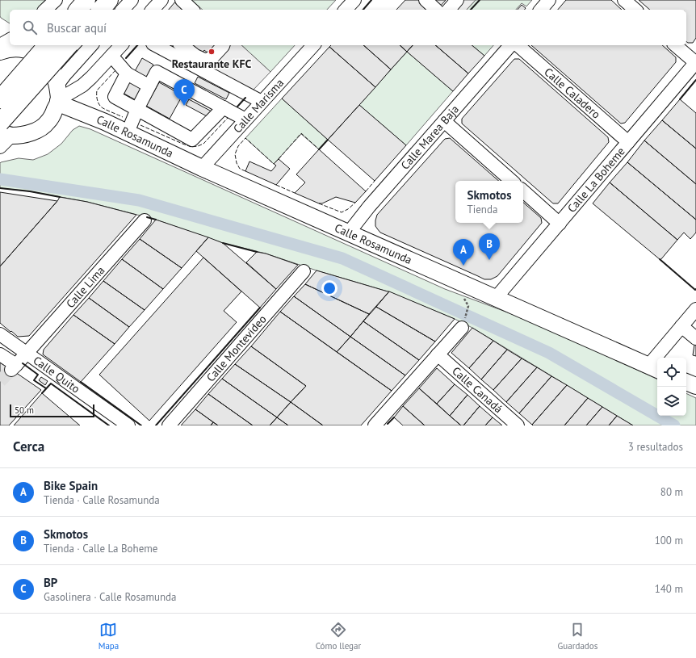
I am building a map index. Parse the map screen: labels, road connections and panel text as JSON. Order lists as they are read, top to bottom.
{
  "streets": {
    "main road": ["Calle Rosamunda"],
    "street": [
      "Calle Caladero",
      "Calle Marisma",
      "Calle Marea Baja",
      "Calle La Boheme",
      "Calle Lima",
      "Calle Montevideo",
      "Calle Quito",
      "Calle Canadá"
    ]
  },
  "crossings": [
    ["Calle Caladero", "Calle La Boheme"],
    ["Calle Marisma", "Calle Rosamunda"],
    ["Calle Rosamunda", "Calle Marea Baja"],
    ["Calle Rosamunda", "Calle La Boheme"],
    ["Calle Lima", "Calle Quito"]
  ],
  "places": ["Restaurante KFC"],
  "scale_bar": "50 m",
  "page": {
    "search": "Buscar aquí",
    "pins": ["C", "B", "A"],
    "popup": ["Skmotos", "Tienda"],
    "scale": "50 m",
    "heading": ["Cerca", "3 resultados"],
    "list": [
      {
        "mark": "A",
        "name": "Bike Spain",
        "note": "Tienda · Calle Rosamunda",
        "value": "80 m"
      },
      {
        "mark": "B",
        "name": "Skmotos",
        "note": "Tienda · Calle La Boheme",
        "value": "100 m"
      },
      {
        "mark": "C",
        "name": "BP",
        "note": "Gasolinera · Calle Rosamunda",
        "value": "140 m"
      }
    ],
    "nav": ["Mapa", "Cómo llegar", "Guardados"]
  }
}
